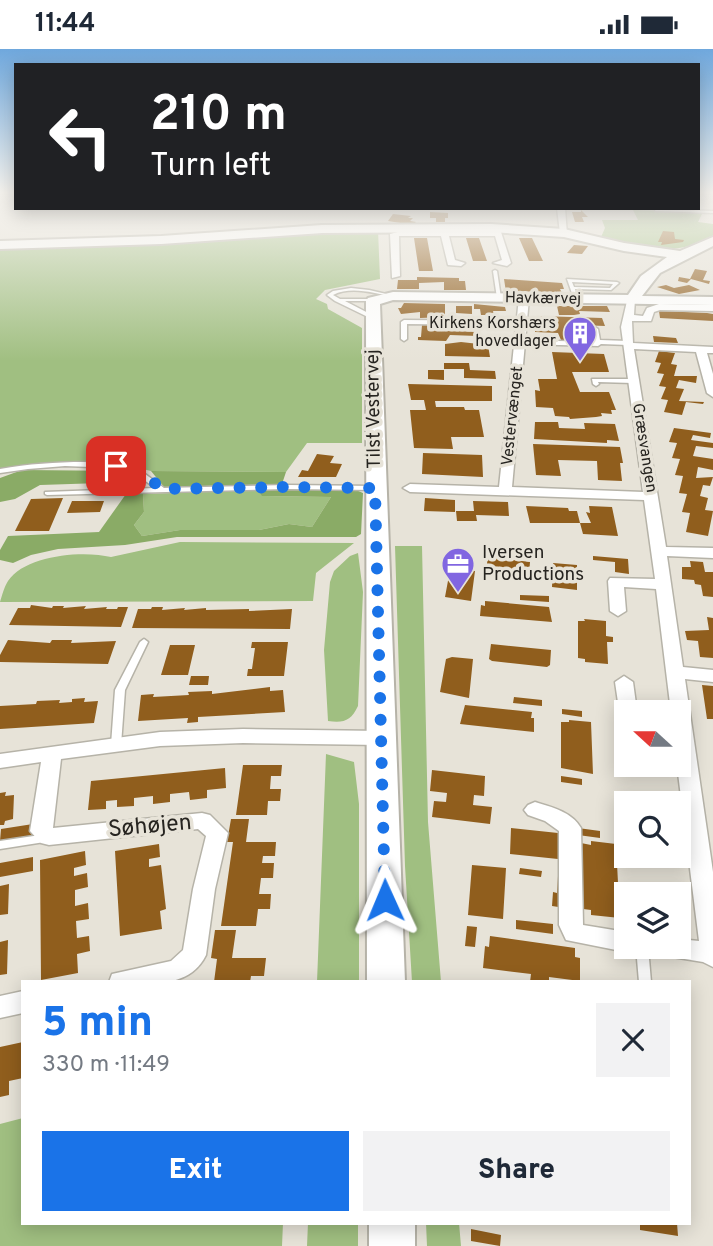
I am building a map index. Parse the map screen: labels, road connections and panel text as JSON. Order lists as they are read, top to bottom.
{
  "streets": {
    "street": [
      "Havkærvej",
      "Tilst Vestervej",
      "Vestervænget",
      "Græsvangen",
      "Søhøjen"
    ]
  },
  "crossings": [
    ["Havkærvej", "Tilst Vestervej"],
    ["Havkærvej", "Vestervænget"],
    ["Havkærvej", "Græsvangen"],
    ["Vestervænget", "Græsvangen"]
  ],
  "places": {
    "building": ["Kirkens Korshærs hovedlager"],
    "office": ["Iversen Productions"]
  },
  "north": "left",
  "page": {
    "status": "11:44",
    "turn": ["210 m", "Turn left"],
    "heading": ["5 min", "330 m · 11:49"],
    "buttons": ["Exit", "Share"]
  }
}
